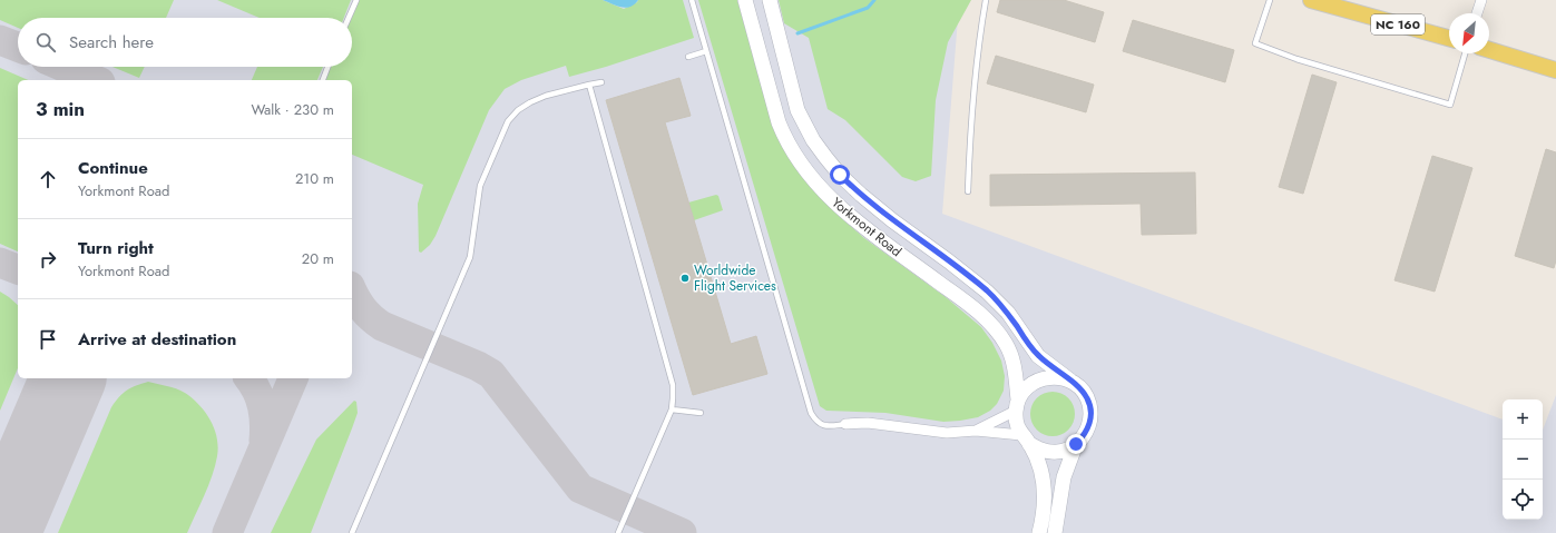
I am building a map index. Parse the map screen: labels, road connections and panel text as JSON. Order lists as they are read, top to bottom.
{
  "streets": {
    "main road": ["NC 160"],
    "street": ["Yorkmont Road"]
  },
  "places": ["Worldwide Flight Services"],
  "north": "bottom left",
  "page": {
    "search": "Search here",
    "heading": ["3 min", "Walk · 230 m"],
    "list": [
      ["Continue", "Yorkmont Road", "210 m"],
      ["Turn right", "Yorkmont Road", "20 m"],
      "Arrive at destination"
    ],
    "map_buttons": ["+", "−"]
  }
}
